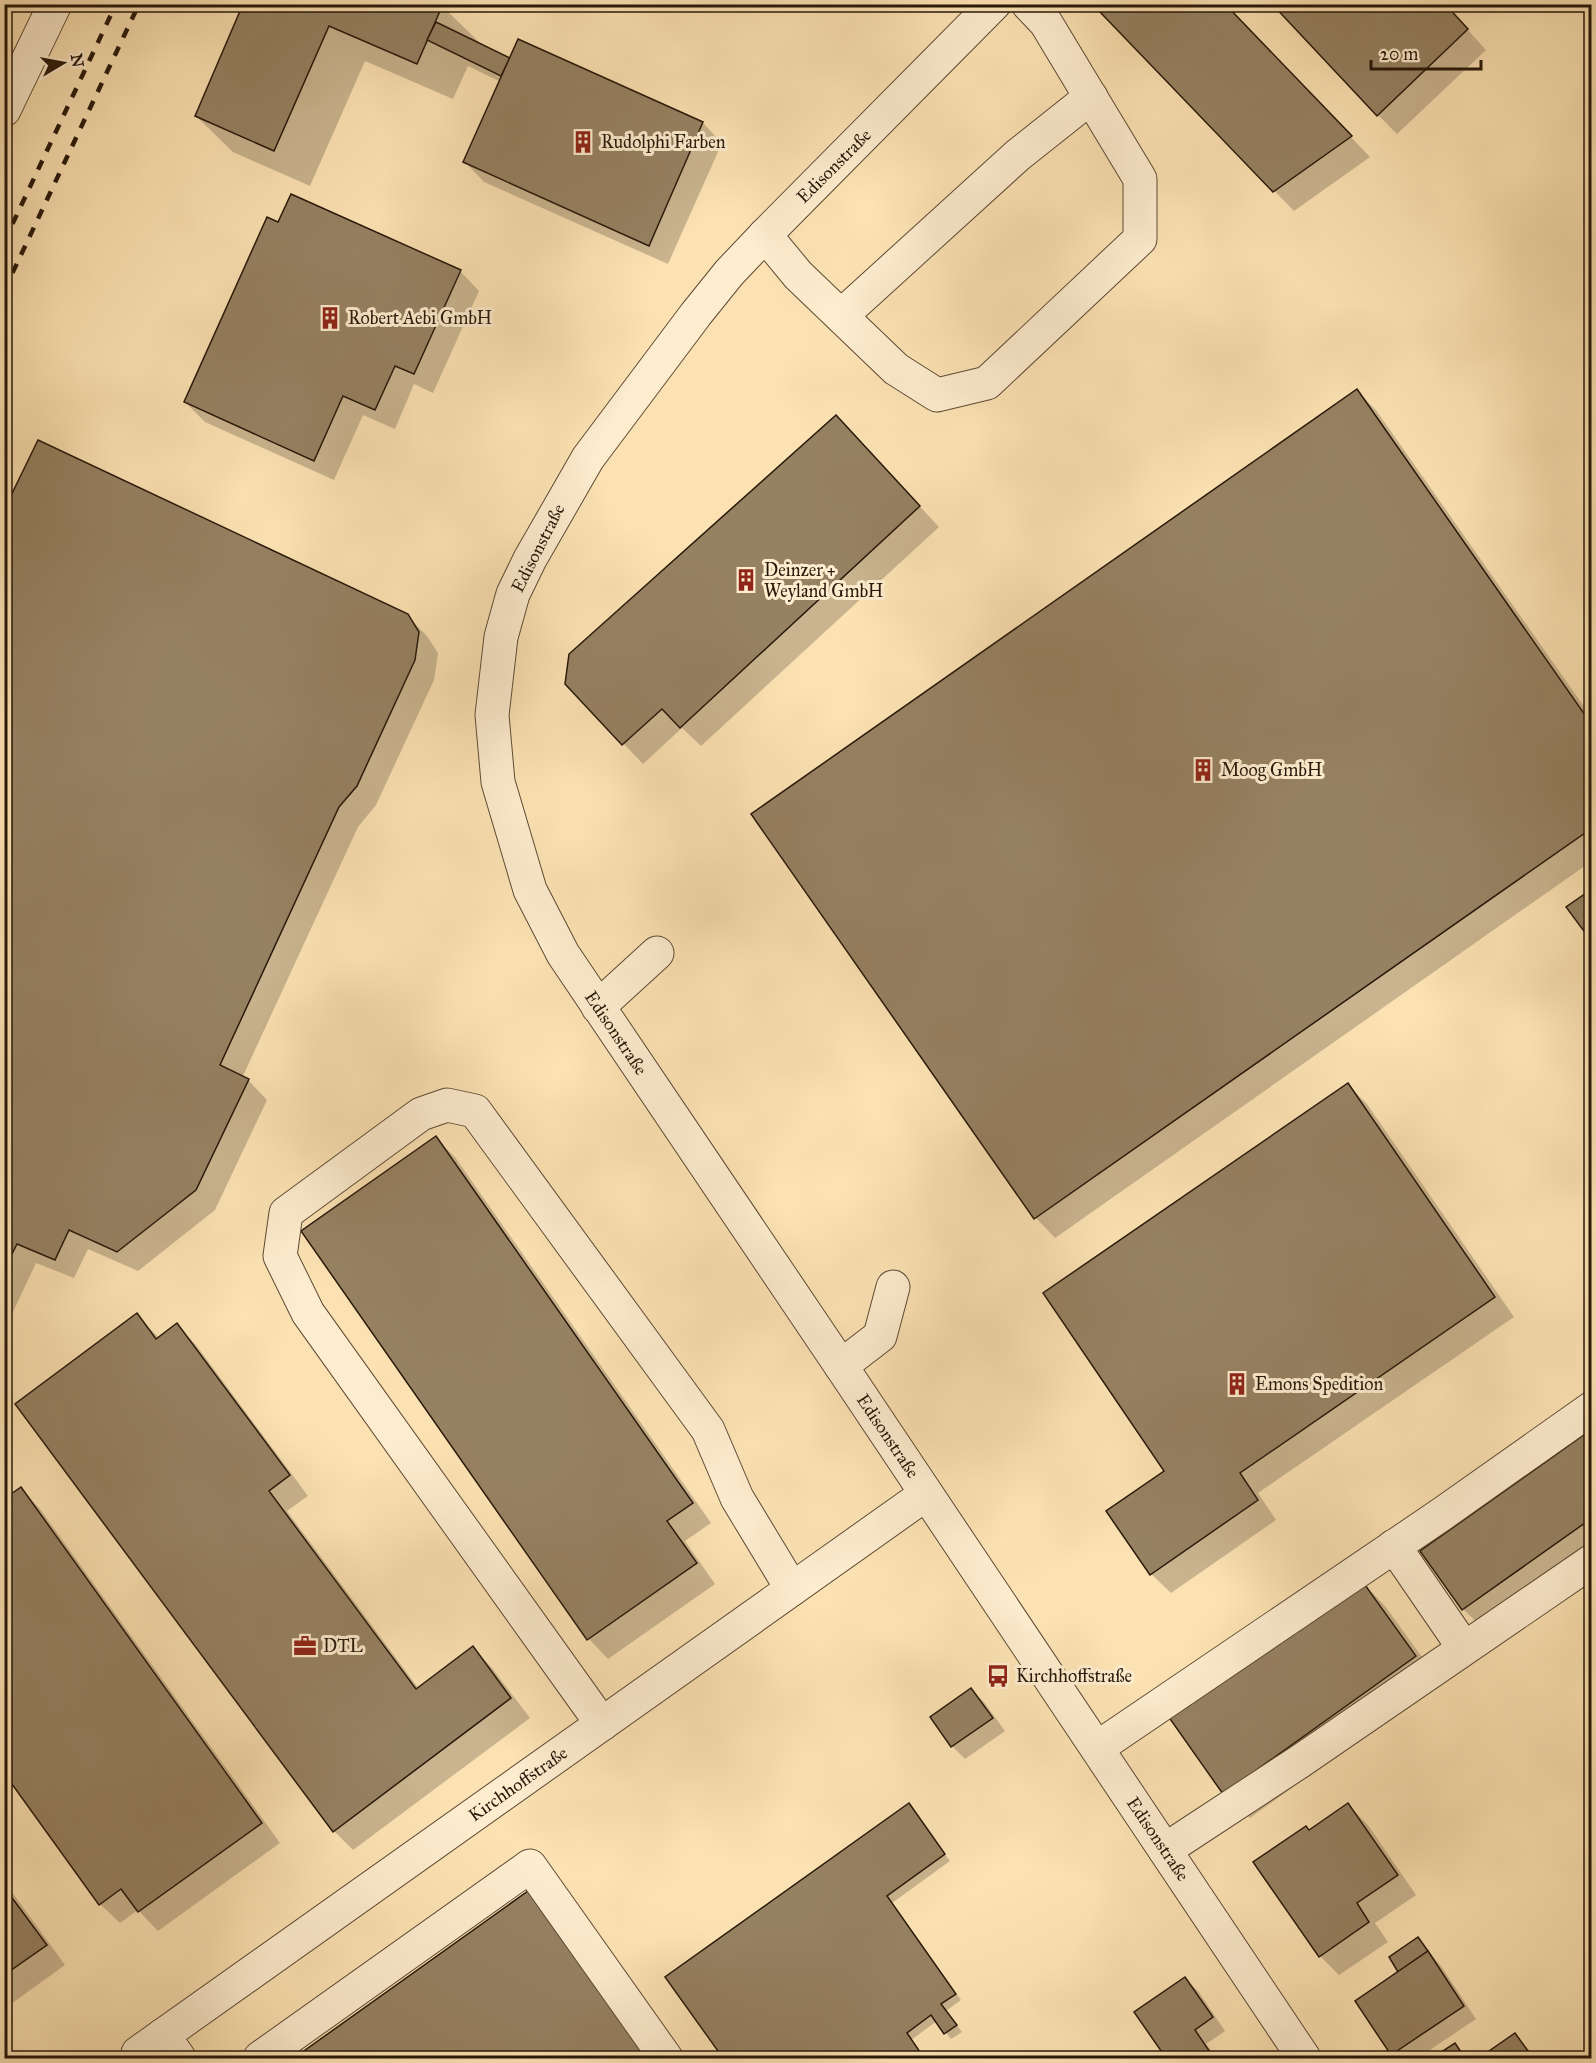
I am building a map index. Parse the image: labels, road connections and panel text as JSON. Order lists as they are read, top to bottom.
{
  "streets": {
    "street": ["Edisonstraße", "Kirchhoffstraße"]
  },
  "crossings": [
    ["Edisonstraße", "Kirchhoffstraße"]
  ],
  "places": {
    "building": [
      "Rudolphi Farben",
      "Robert Aebi GmbH",
      "Deinzer + Weyland GmbH",
      "Moog GmbH",
      "Emons Spedition"
    ],
    "office": ["DTL"],
    "bus stop": ["Kirchhoffstraße"]
  },
  "scale_bar": "20 m",
  "north": "right"
}
